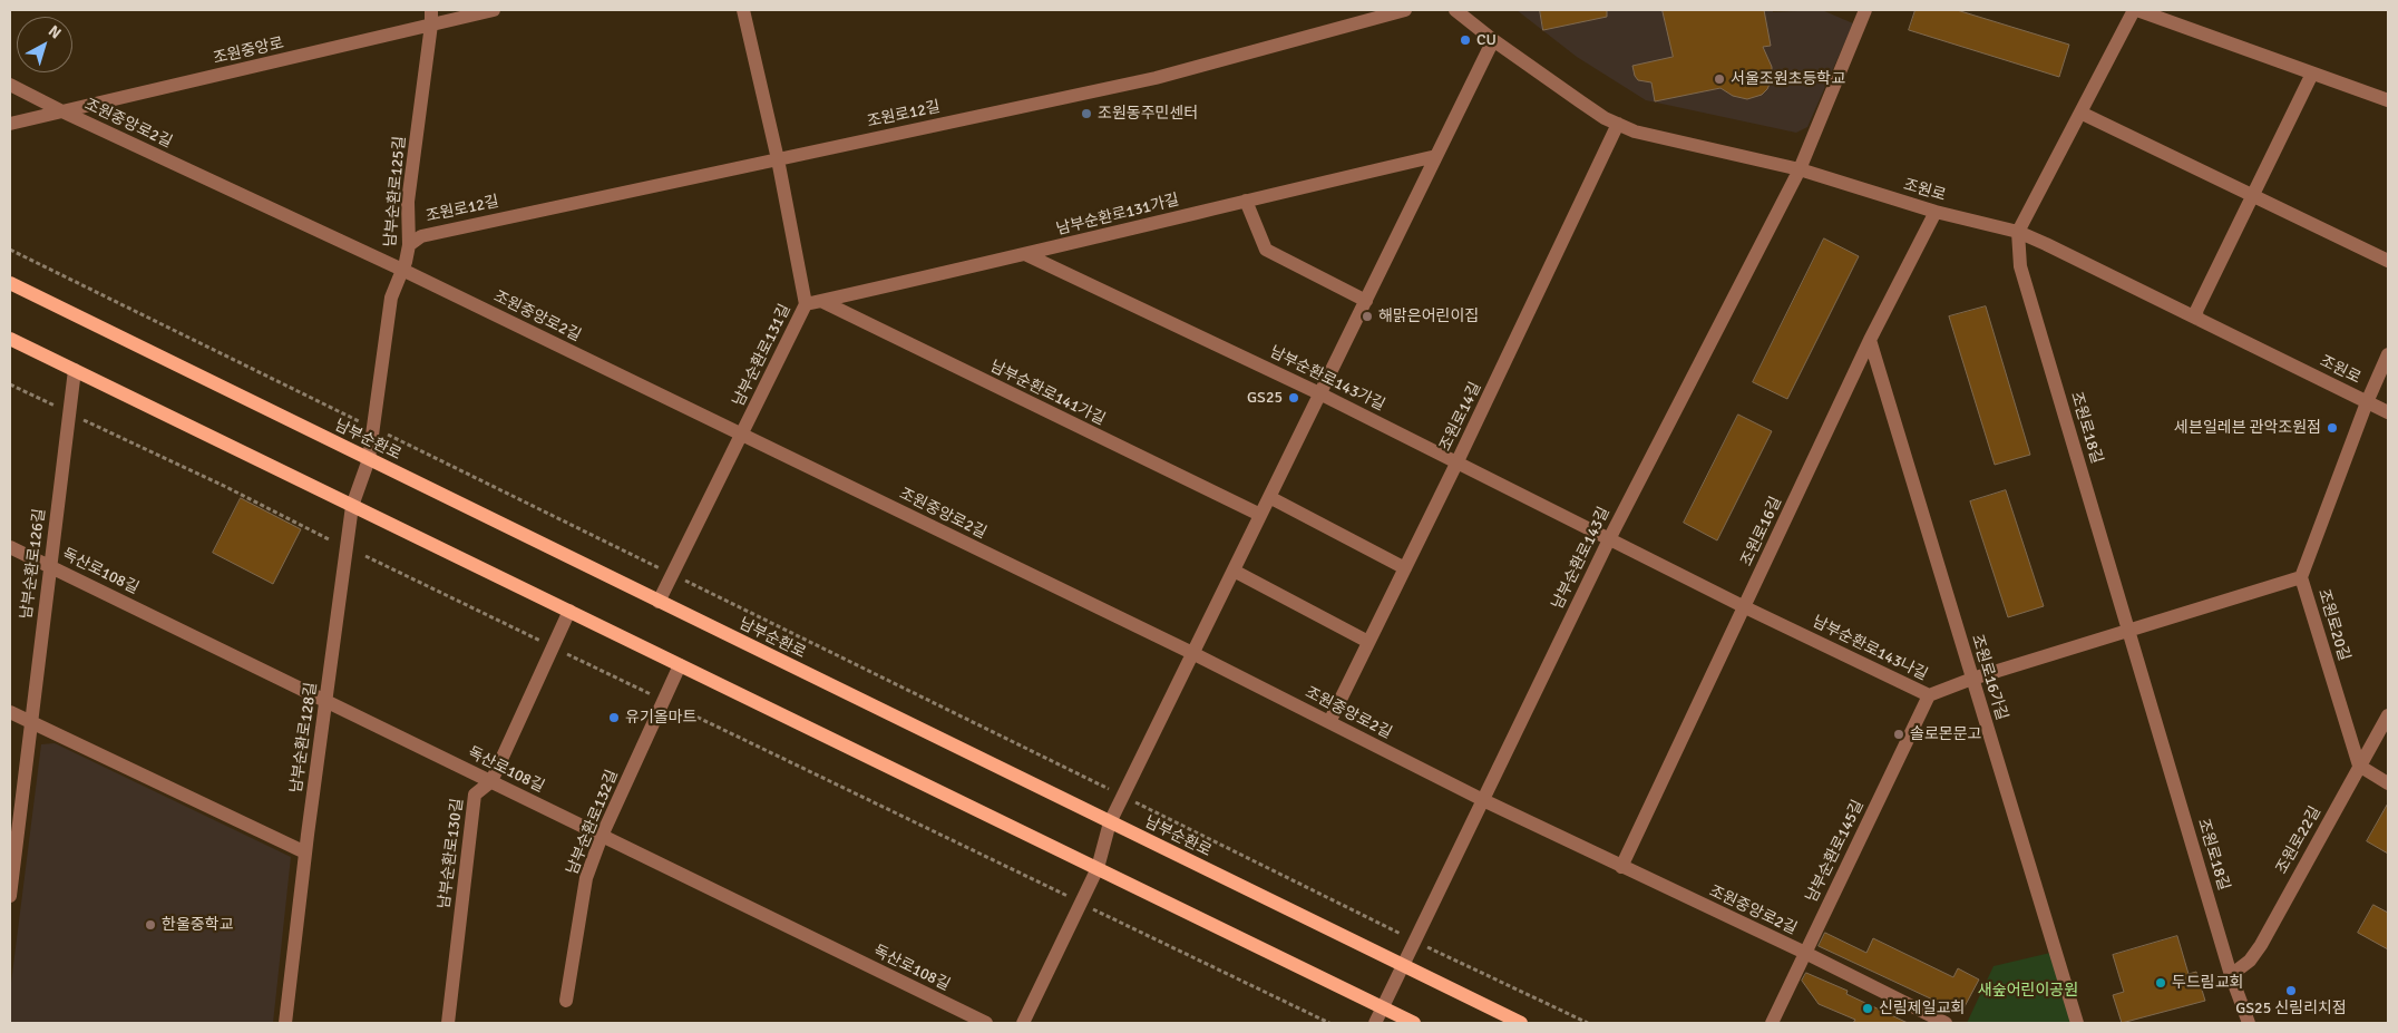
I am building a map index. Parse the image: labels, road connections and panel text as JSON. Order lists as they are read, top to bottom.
{
  "streets": {
    "main road": ["남부순환로"],
    "street": [
      "조원중앙로",
      "조원로12길",
      "조원중앙로2길",
      "조원로",
      "남부순환로125길",
      "남부순환로131가길",
      "남부순환로131길",
      "남부순환로143가길",
      "남부순환로141가길",
      "조원로14길",
      "조원로18길",
      "조원로16길",
      "남부순환로143길",
      "남부순환로126길",
      "독산로108길",
      "조원로20길",
      "남부순환로143나길",
      "조원로16가길",
      "남부순환로128길",
      "남부순환로132길",
      "조원로22길",
      "남부순환로145길",
      "남부순환로130길"
    ]
  },
  "crossings": [
    ["조원중앙로", "조원중앙로2길"],
    ["조원중앙로", "남부순환로125길"],
    ["조원로12길", "남부순환로125길"],
    ["조원로12길", "남부순환로131길"],
    ["조원중앙로2길", "남부순환로125길"],
    ["조원중앙로2길", "남부순환로131길"],
    ["조원중앙로2길", "조원로14길"],
    ["조원중앙로2길", "조원로16길"],
    ["조원중앙로2길", "남부순환로143길"],
    ["조원중앙로2길", "남부순환로145길"],
    ["조원로", "조원로14길"],
    ["조원로", "조원로18길"],
    ["조원로", "조원로16길"],
    ["조원로", "남부순환로143길"],
    ["조원로", "조원로20길"],
    ["남부순환로125길", "남부순환로"],
    ["남부순환로125길", "남부순환로128길"],
    ["남부순환로131가길", "남부순환로131길"],
    ["남부순환로131가길", "남부순환로143가길"],
    ["남부순환로131가길", "남부순환로141가길"],
    ["남부순환로131길", "남부순환로"],
    ["남부순환로143가길", "조원로14길"],
    ["남부순환로143가길", "남부순환로143길"],
    ["남부순환로143가길", "남부순환로143나길"],
    ["조원로18길", "남부순환로143나길"],
    ["조원로18길", "조원로22길"],
    ["남부순환로", "남부순환로143길"],
    ["남부순환로", "남부순환로128길"],
    ["조원로16길", "남부순환로143나길"],
    ["조원로16길", "조원로16가길"],
    ["남부순환로143길", "남부순환로143나길"],
    ["남부순환로126길", "독산로108길"],
    ["독산로108길", "남부순환로128길"],
    ["독산로108길", "남부순환로132길"],
    ["독산로108길", "남부순환로130길"],
    ["조원로20길", "조원로22길"],
    ["남부순환로143나길", "조원로16가길"],
    ["남부순환로143나길", "남부순환로145길"]
  ],
  "parks": ["새숲어린이공원"],
  "places": [
    "CU",
    "서울조원초등학교",
    "조원동주민센터",
    "해맑은어린이집",
    "GS25",
    "세븐일레븐 관악조원점",
    "유기올마트",
    "솔로몬문고",
    "한울중학교",
    "두드림교회",
    "GS25 신림리치점",
    "신림제일교회"
  ],
  "north": "top right"
}
